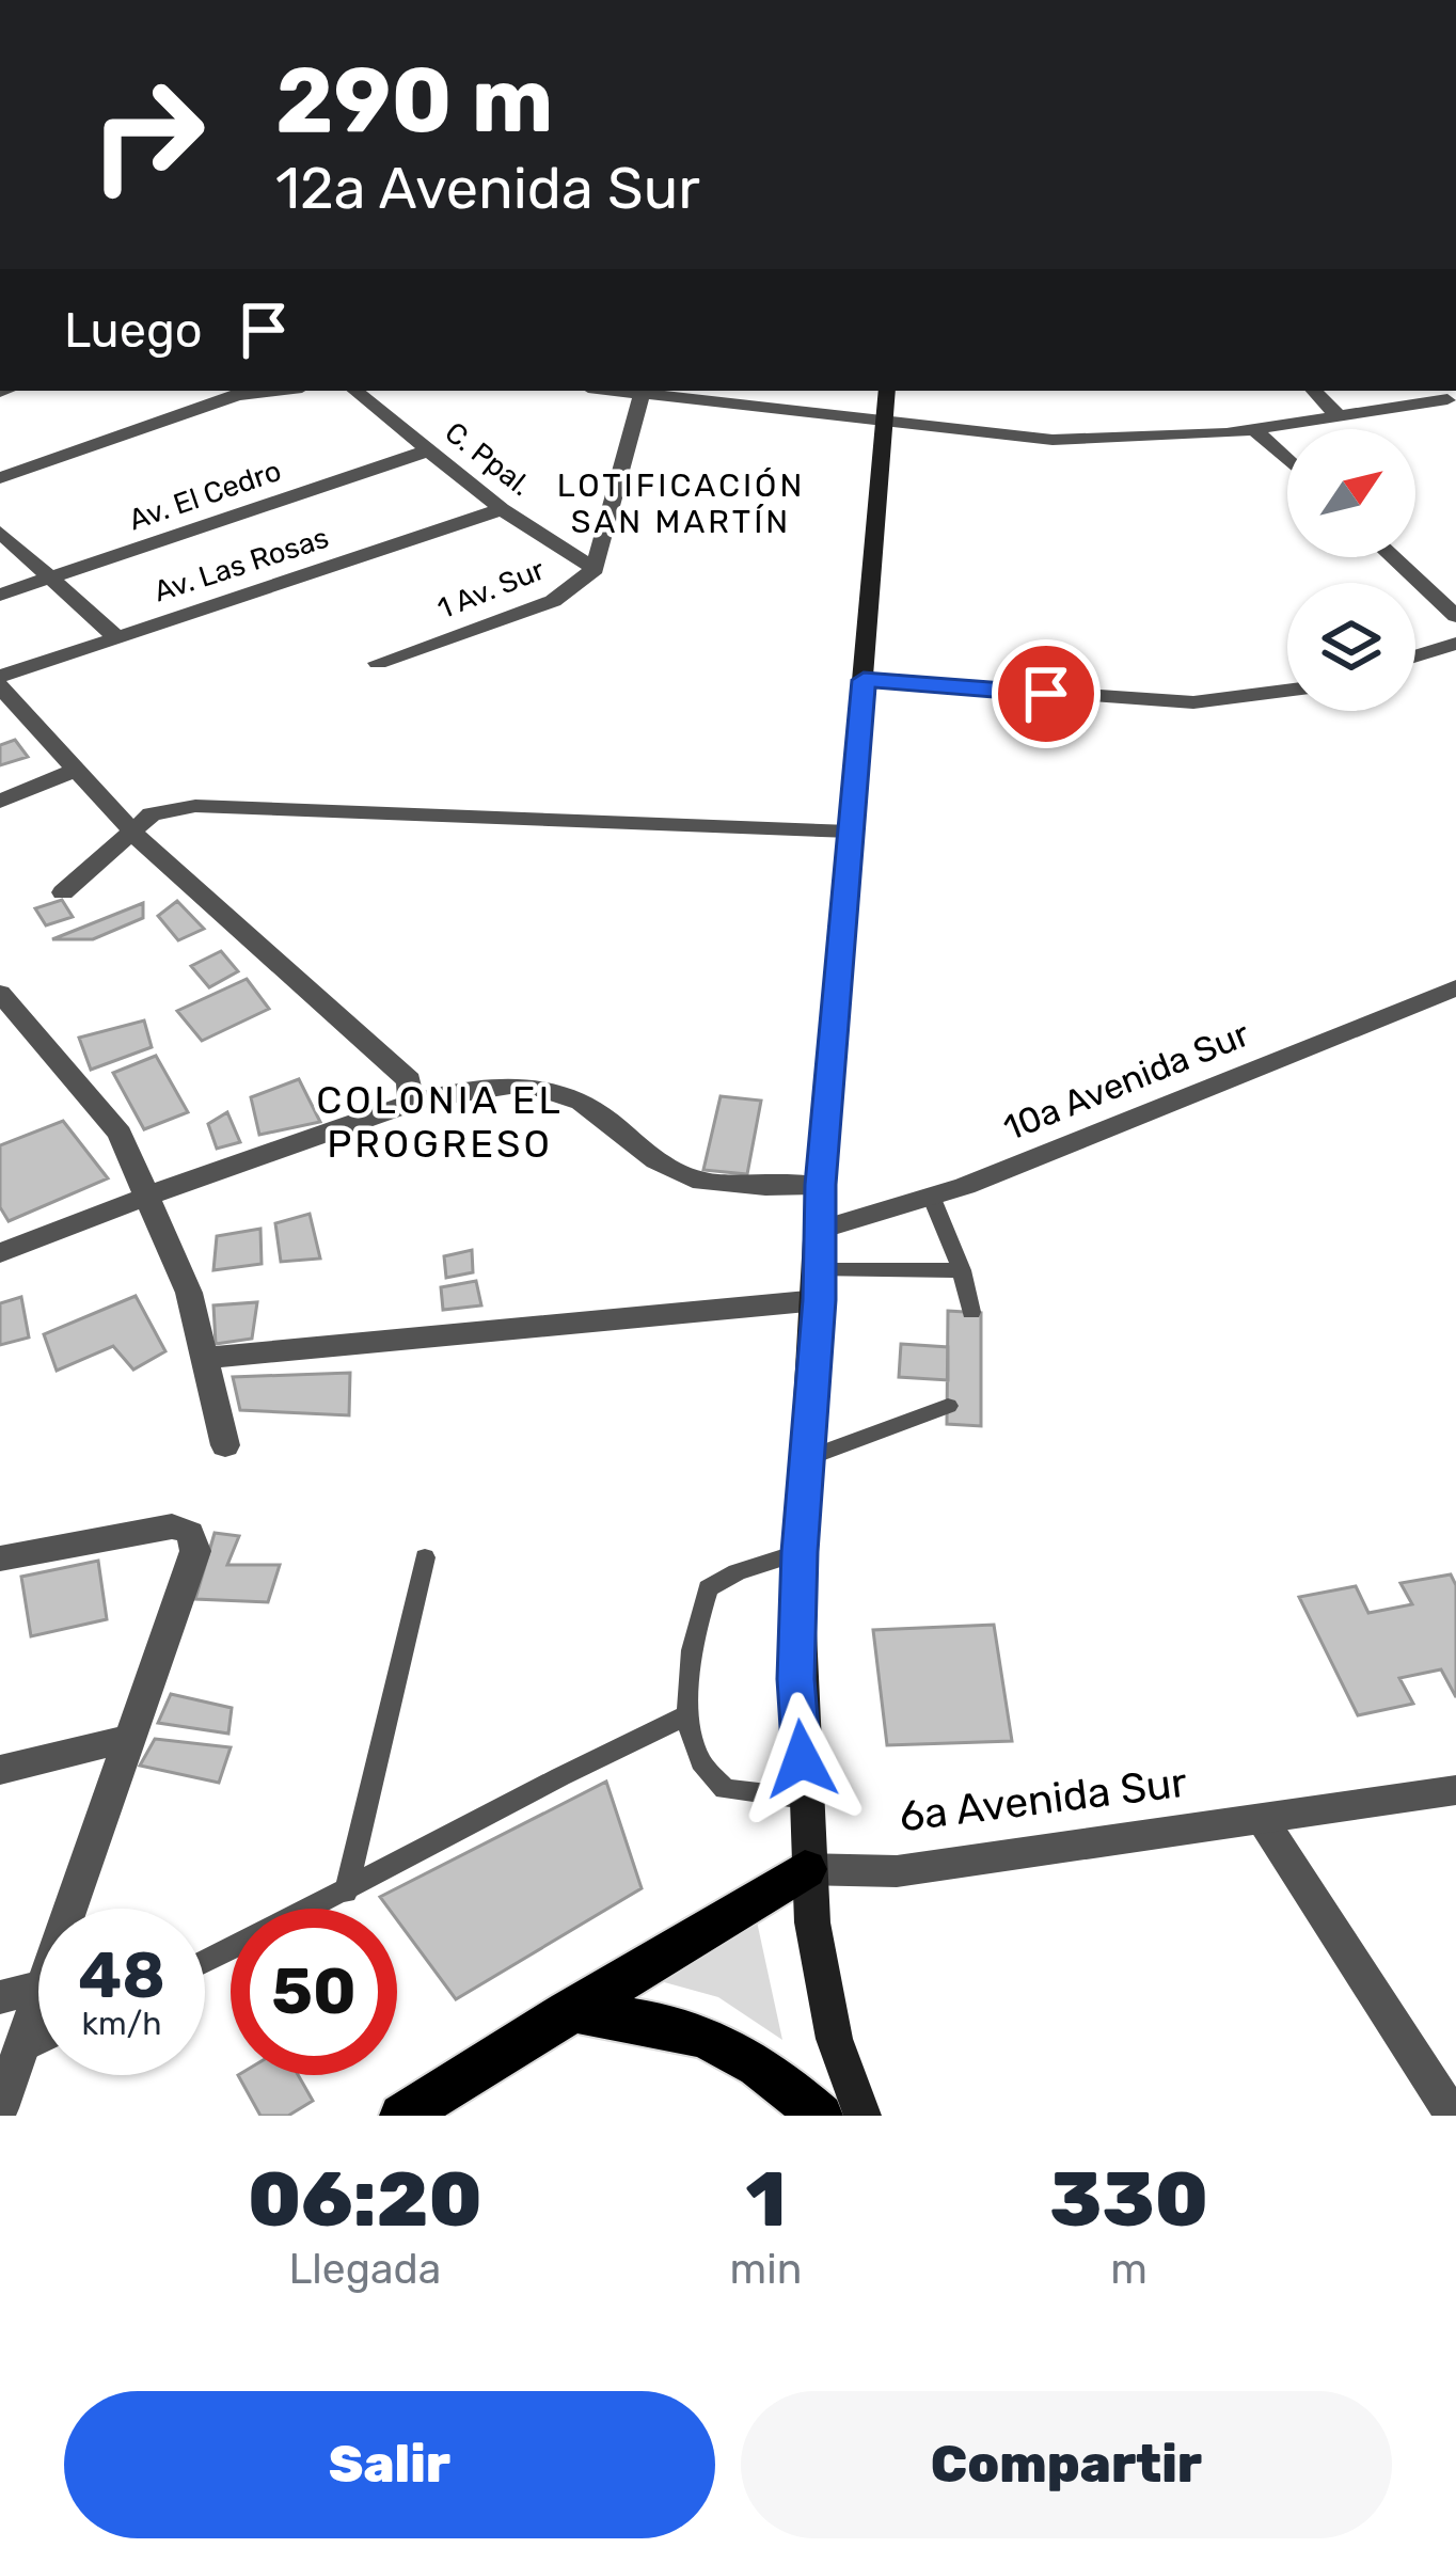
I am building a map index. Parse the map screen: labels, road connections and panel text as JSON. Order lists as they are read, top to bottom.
{
  "streets": {
    "street": [
      "C. Ppal.",
      "Av. El Cedro",
      "Av. Las Rosas",
      "1 Av. Sur",
      "10a Avenida Sur",
      "6a Avenida Sur"
    ]
  },
  "crossings": [
    ["C. Ppal.", "Av. El Cedro"],
    ["C. Ppal.", "Av. Las Rosas"],
    ["C. Ppal.", "1 Av. Sur"]
  ],
  "districts": ["LOTIFICACIÓN SAN MARTÍN", "COLONIA EL PROGRESO"],
  "north": "top right",
  "page": {
    "turn": ["290 m", "12a Avenida Sur"],
    "then": "Luego",
    "speed": "48 km/h",
    "limit": "50",
    "eta": [
      "06:20",
      "Llegada",
      "1",
      "min",
      "330",
      "m"
    ],
    "buttons": ["Salir", "Compartir"]
  }
}
